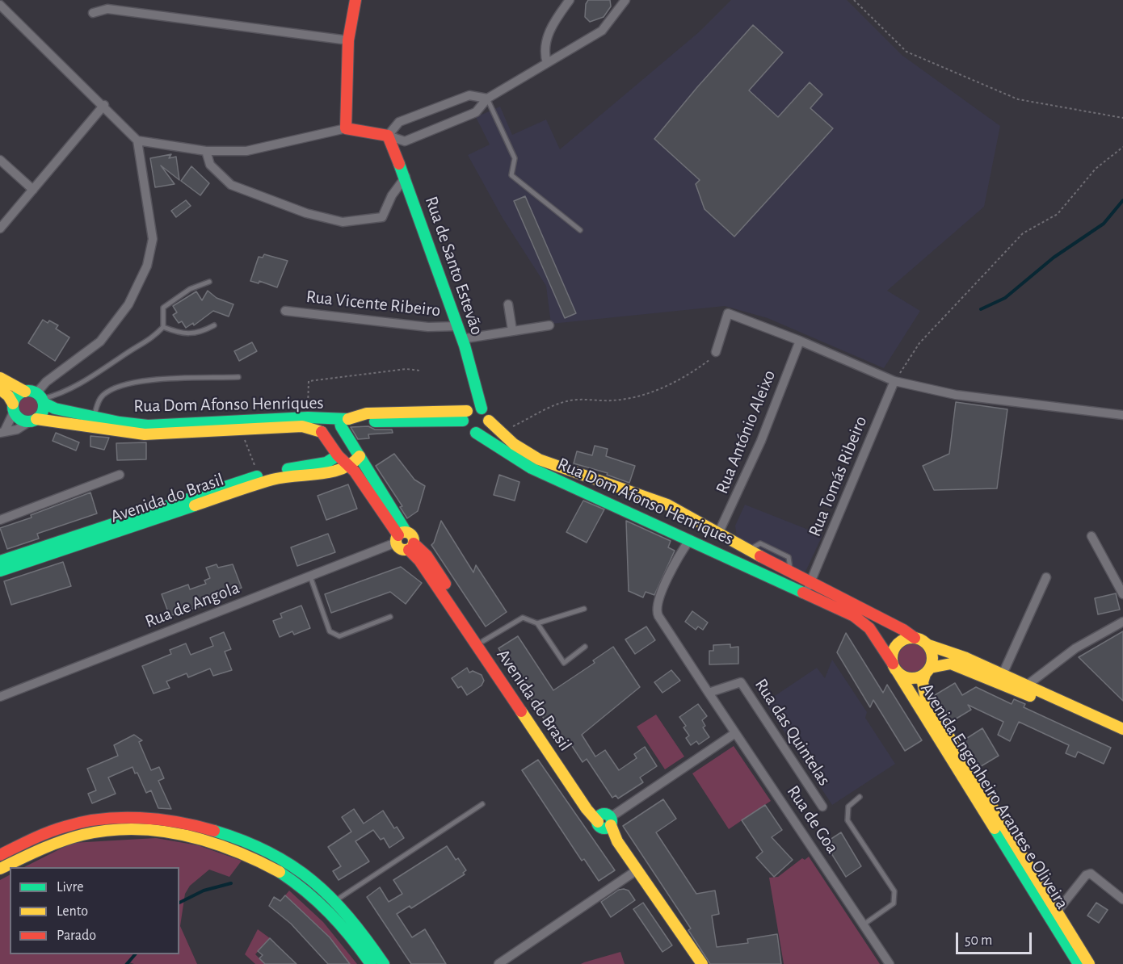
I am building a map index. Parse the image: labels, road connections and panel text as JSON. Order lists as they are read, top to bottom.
{
  "streets": {
    "street": [
      "Rua de Santo Estevão",
      "Rua Vicente Ribeiro",
      "Rua Dom Afonso Henriques",
      "Rua António Aleixo",
      "Rua Tomás Ribeiro",
      "Avenida do Brasil",
      "Rua de Angola",
      "Rua das Quintelas",
      "Avenida Engenheiro Arantes e Oliveira",
      "Rua de Goa"
    ]
  },
  "crossings": [
    ["Rua de Santo Estevão", "Rua Vicente Ribeiro"],
    ["Rua de Santo Estevão", "Rua Dom Afonso Henriques"],
    ["Rua Dom Afonso Henriques", "Rua António Aleixo"],
    ["Rua Dom Afonso Henriques", "Rua Tomás Ribeiro"],
    ["Rua Dom Afonso Henriques", "Avenida do Brasil"],
    ["Rua Dom Afonso Henriques", "Avenida Engenheiro Arantes e Oliveira"],
    ["Avenida do Brasil", "Rua de Angola"],
    ["Rua das Quintelas", "Rua de Goa"]
  ],
  "legend": ["Livre", "Lento", "Parado"],
  "scale_bar": "50 m"
}
